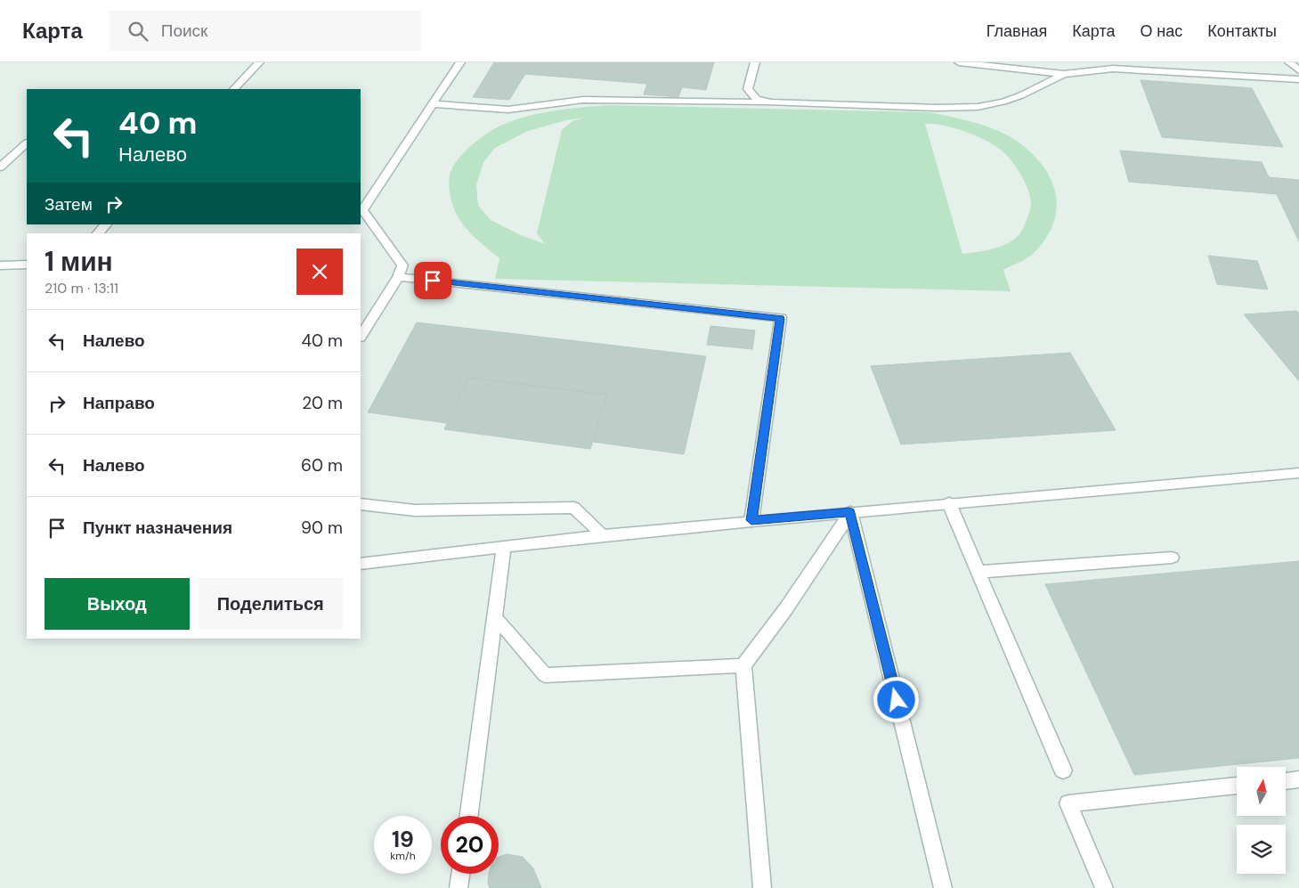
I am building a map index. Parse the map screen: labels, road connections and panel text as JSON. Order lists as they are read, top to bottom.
{
  "north": "top",
  "page": {
    "header": "Карта",
    "search": "Поиск",
    "nav": [
      "Главная",
      "Карта",
      "О нас",
      "Контакты"
    ],
    "turn": ["40 m", "Налево"],
    "then": "Затем",
    "heading": ["1 мин", "210 m · 13:11"],
    "list": [
      {
        "name": "Налево",
        "value": "40 m"
      },
      {
        "name": "Направо",
        "value": "20 m"
      },
      {
        "name": "Налево",
        "value": "60 m"
      },
      {
        "name": "Пункт назначения",
        "value": "90 m"
      }
    ],
    "buttons": ["Выход", "Поделиться"],
    "speed": "19 km/h",
    "limit": "20"
  }
}
